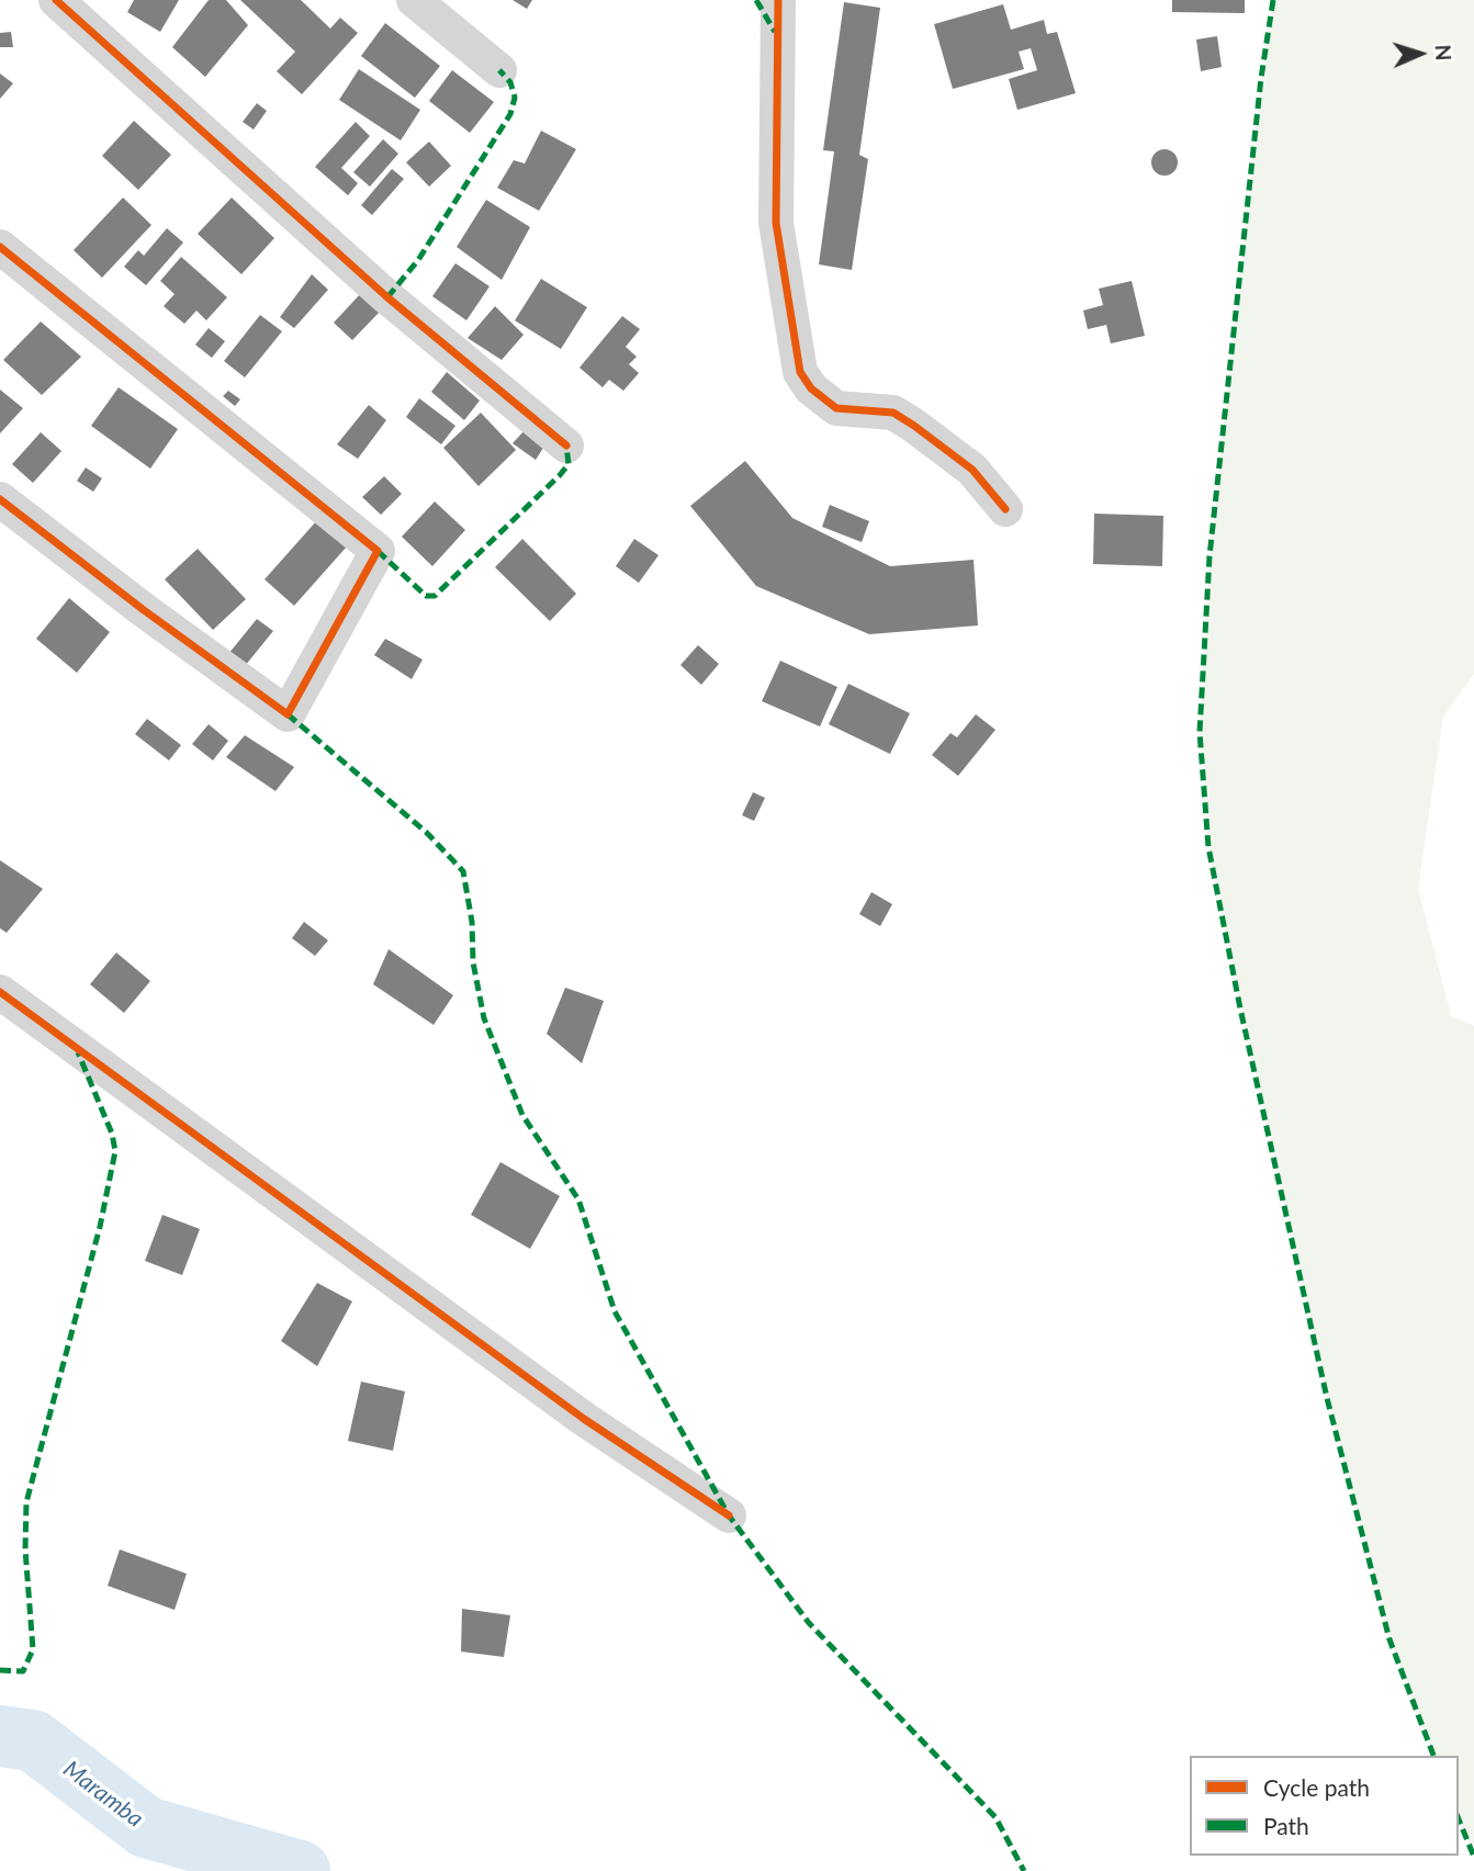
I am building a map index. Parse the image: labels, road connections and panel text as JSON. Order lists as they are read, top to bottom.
{
  "water": ["Maramba"],
  "legend": ["Cycle path", "Path"],
  "north": "right"
}
